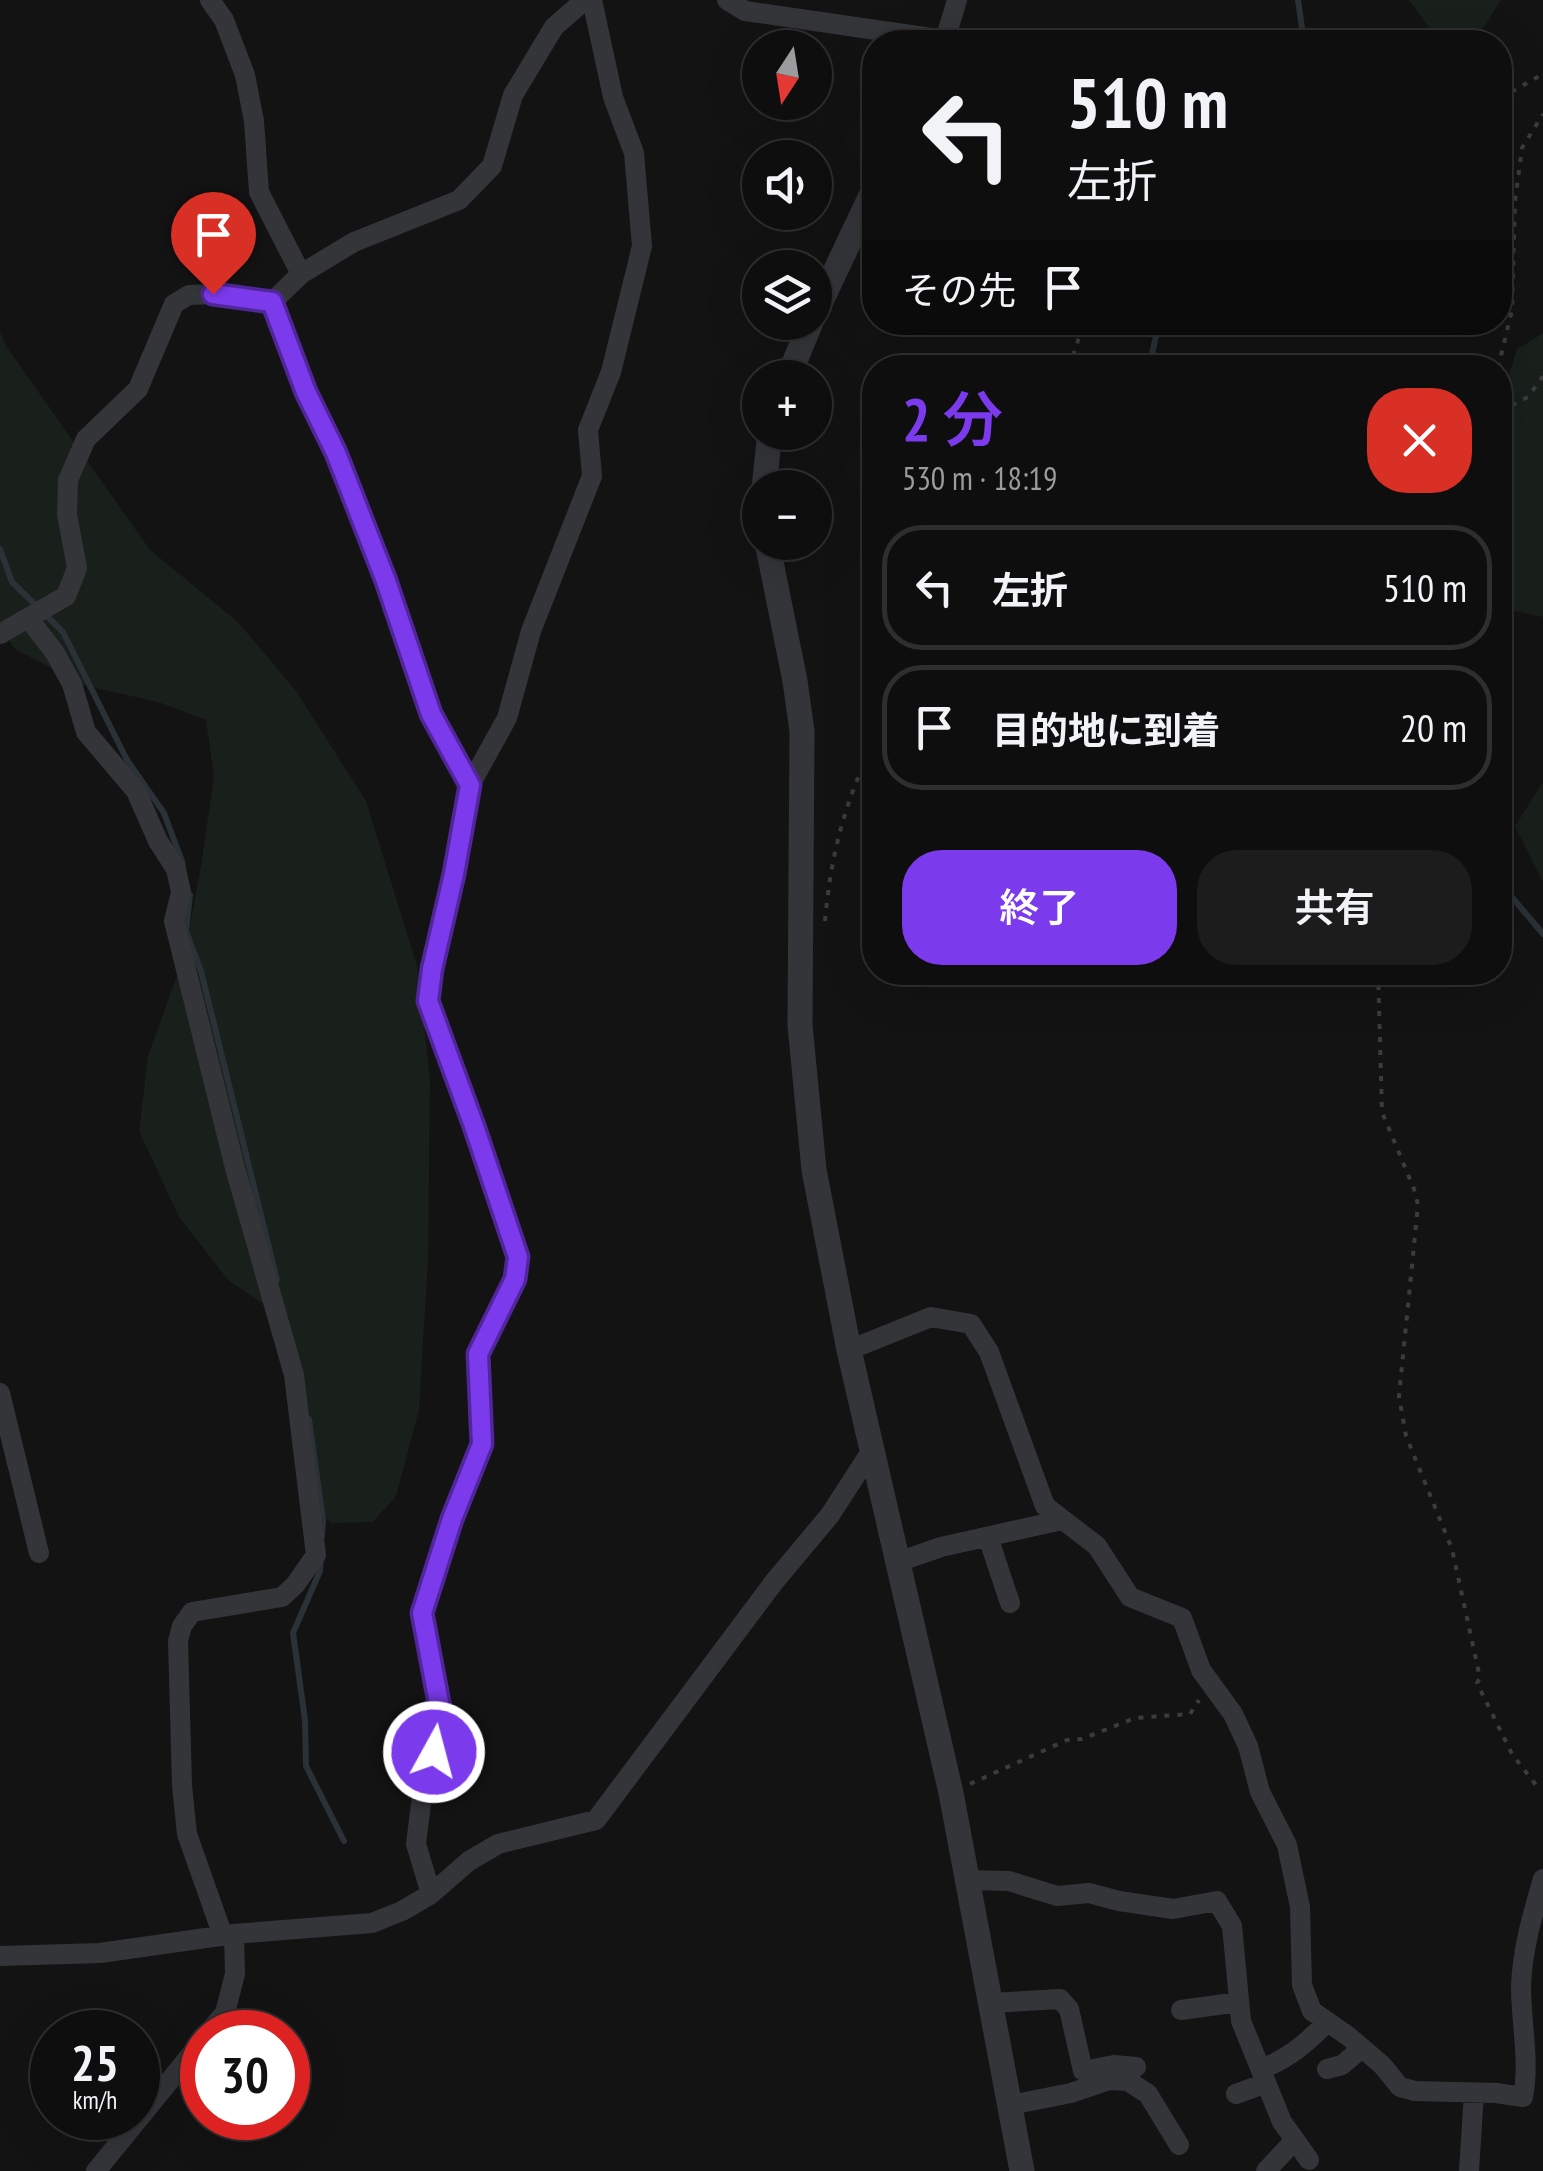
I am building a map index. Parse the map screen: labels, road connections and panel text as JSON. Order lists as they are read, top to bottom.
{
  "north": "bottom",
  "page": {
    "map_buttons": ["+", "−"],
    "turn": ["510 m", "左折"],
    "then": "その先",
    "heading": ["2 分", "530 m · 18:19"],
    "list": [
      {
        "name": "左折",
        "value": "510 m"
      },
      {
        "name": "目的地に到着",
        "value": "20 m"
      }
    ],
    "buttons": ["終了", "共有"],
    "speed": "25 km/h",
    "limit": "30"
  }
}
